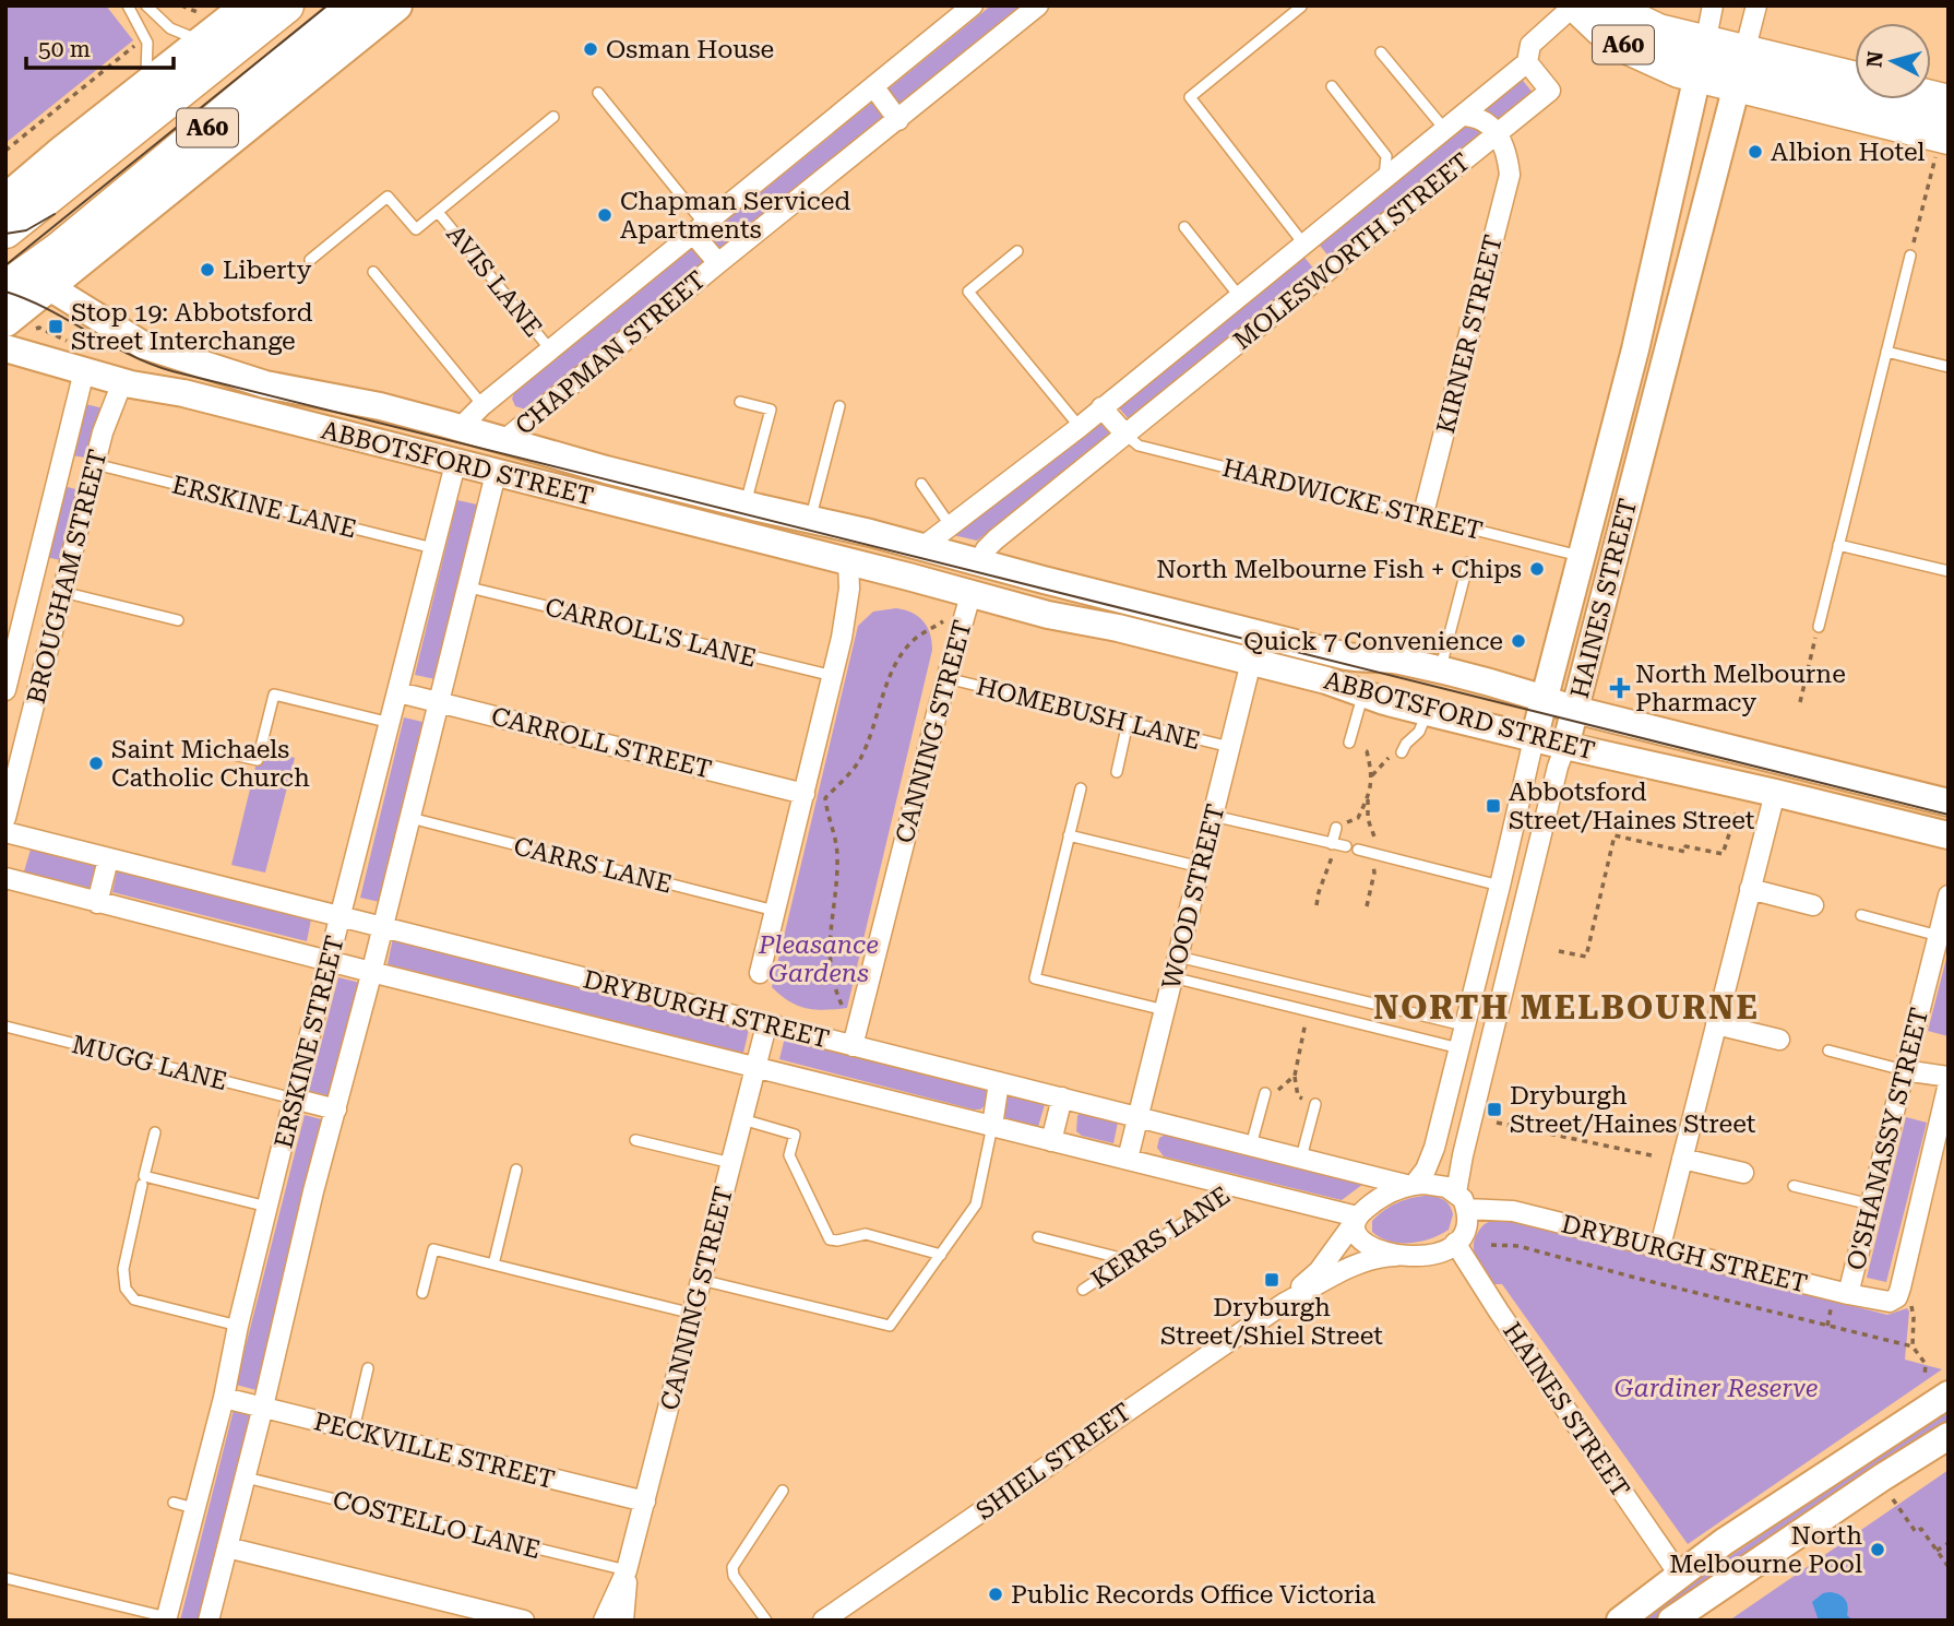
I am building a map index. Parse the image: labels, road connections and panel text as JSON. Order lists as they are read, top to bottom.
{
  "streets": {
    "highway": ["A60"],
    "street": [
      "MOLESWORTH STREET",
      "KIRNER STREET",
      "CHAPMAN STREET",
      "ABBOTSFORD STREET",
      "BROUGHAM STREET",
      "HAINES STREET",
      "CANNING STREET",
      "CARROLL STREET",
      "WOOD STREET",
      "DRYBURGH STREET",
      "ERSKINE STREET",
      "O'SHANASSY STREET",
      "PECKVILLE STREET",
      "SHIEL STREET"
    ],
    "lane": [
      "AVIS LANE",
      "HARDWICKE STREET",
      "ERSKINE LANE",
      "CARROLL'S LANE",
      "HOMEBUSH LANE",
      "CARRS LANE",
      "MUGG LANE",
      "KERRS LANE",
      "COSTELLO LANE"
    ]
  },
  "crossings": [
    ["A60", "MOLESWORTH STREET"],
    ["A60", "ABBOTSFORD STREET"],
    ["A60", "HAINES STREET"],
    ["MOLESWORTH STREET", "KIRNER STREET"],
    ["MOLESWORTH STREET", "ABBOTSFORD STREET"],
    ["MOLESWORTH STREET", "HARDWICKE STREET"],
    ["AVIS LANE", "CHAPMAN STREET"],
    ["KIRNER STREET", "HARDWICKE STREET"],
    ["CHAPMAN STREET", "ABBOTSFORD STREET"],
    ["ABBOTSFORD STREET", "BROUGHAM STREET"],
    ["ABBOTSFORD STREET", "HAINES STREET"],
    ["ABBOTSFORD STREET", "CANNING STREET"],
    ["ABBOTSFORD STREET", "WOOD STREET"],
    ["ABBOTSFORD STREET", "ERSKINE STREET"],
    ["HARDWICKE STREET", "HAINES STREET"],
    ["ERSKINE LANE", "BROUGHAM STREET"],
    ["ERSKINE LANE", "ERSKINE STREET"],
    ["HAINES STREET", "DRYBURGH STREET"],
    ["HAINES STREET", "SHIEL STREET"],
    ["CARROLL'S LANE", "ERSKINE STREET"],
    ["HOMEBUSH LANE", "CANNING STREET"],
    ["HOMEBUSH LANE", "WOOD STREET"],
    ["CANNING STREET", "DRYBURGH STREET"],
    ["CANNING STREET", "PECKVILLE STREET"],
    ["CANNING STREET", "COSTELLO LANE"],
    ["CARROLL STREET", "ERSKINE STREET"],
    ["CARRS LANE", "ERSKINE STREET"],
    ["WOOD STREET", "DRYBURGH STREET"],
    ["DRYBURGH STREET", "ERSKINE STREET"],
    ["DRYBURGH STREET", "O'SHANASSY STREET"],
    ["DRYBURGH STREET", "KERRS LANE"],
    ["DRYBURGH STREET", "SHIEL STREET"],
    ["ERSKINE STREET", "MUGG LANE"],
    ["ERSKINE STREET", "PECKVILLE STREET"],
    ["ERSKINE STREET", "COSTELLO LANE"]
  ],
  "districts": ["NORTH MELBOURNE"],
  "parks": ["Pleasance Gardens", "Gardiner Reserve"],
  "places": {
    "other": [
      "Osman House",
      "Albion Hotel",
      "Chapman Serviced Apartments",
      "Liberty",
      "North Melbourne Fish + Chips",
      "Quick 7 Convenience",
      "Saint Michaels Catholic Church",
      "North Melbourne Pool",
      "Public Records Office Victoria"
    ],
    "transit": [
      "Stop 19: Abbotsford Street Interchange",
      "Abbotsford Street/Haines Street",
      "Dryburgh Street/Haines Street",
      "Dryburgh Street/Shiel Street"
    ],
    "health": ["North Melbourne Pharmacy"]
  },
  "scale_bar": "50 m",
  "north": "left"
}
